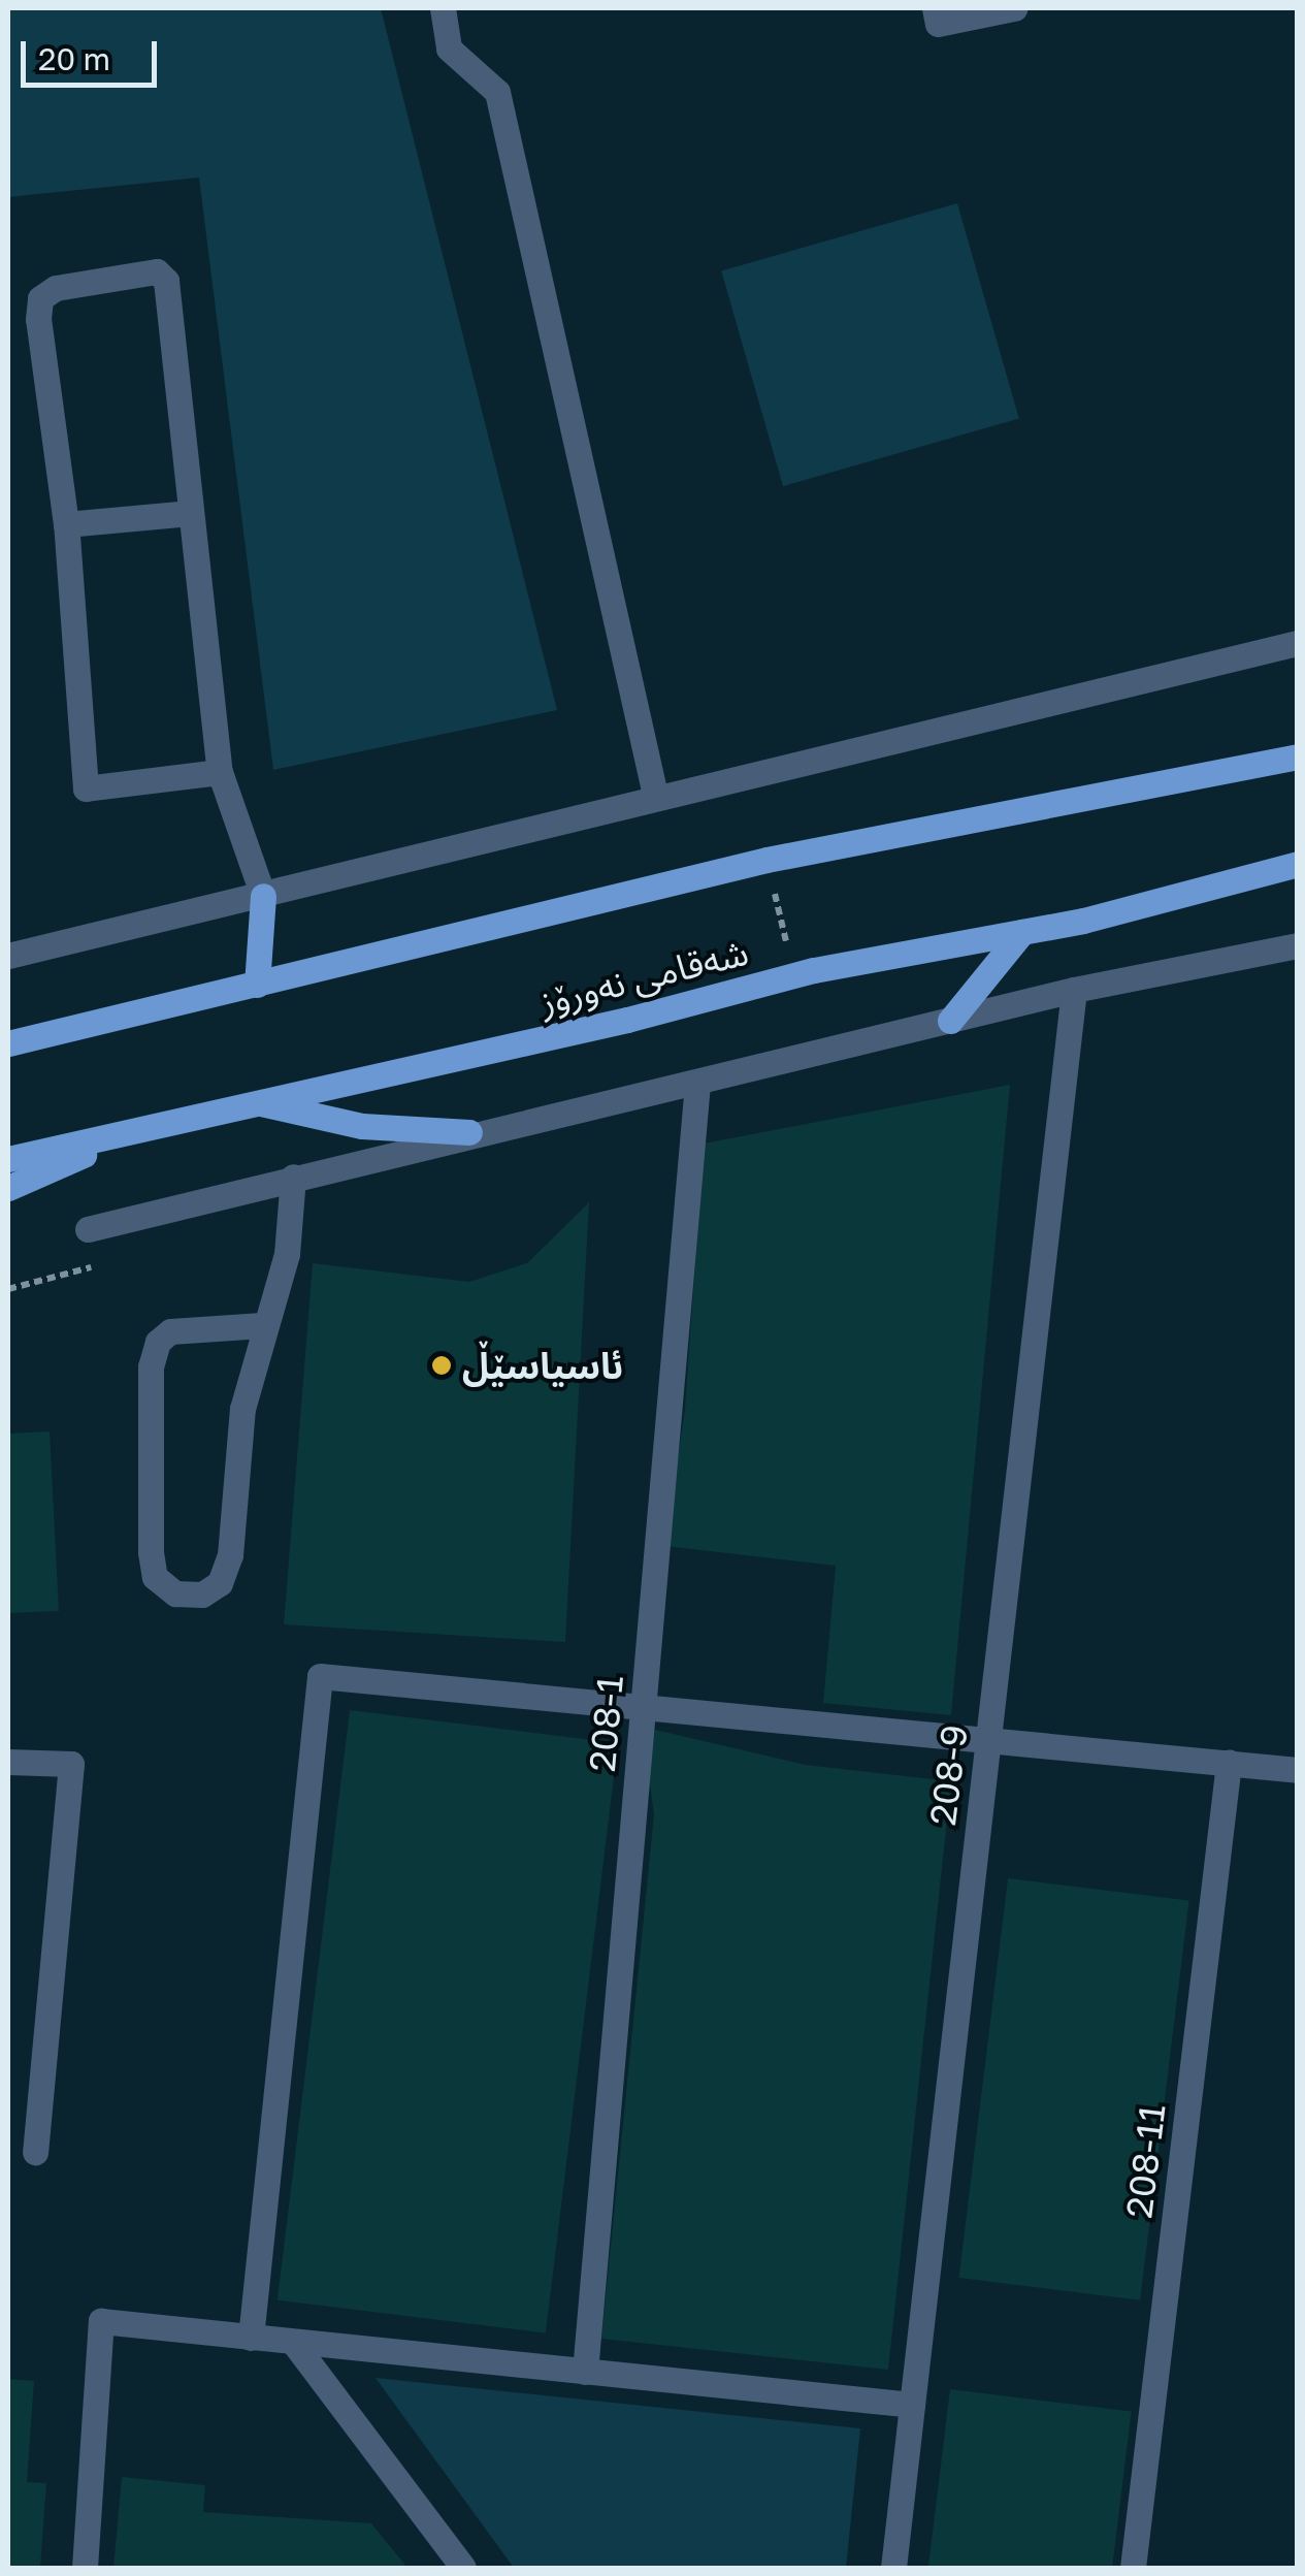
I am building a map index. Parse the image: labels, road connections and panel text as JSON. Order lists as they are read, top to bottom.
{
  "streets": {
    "main road": ["شەقامی نەورۆز"],
    "street": ["208-1", "208-9", "208-11"]
  },
  "places": ["ئاسیاسێڵ"],
  "scale_bar": "20 m"
}
